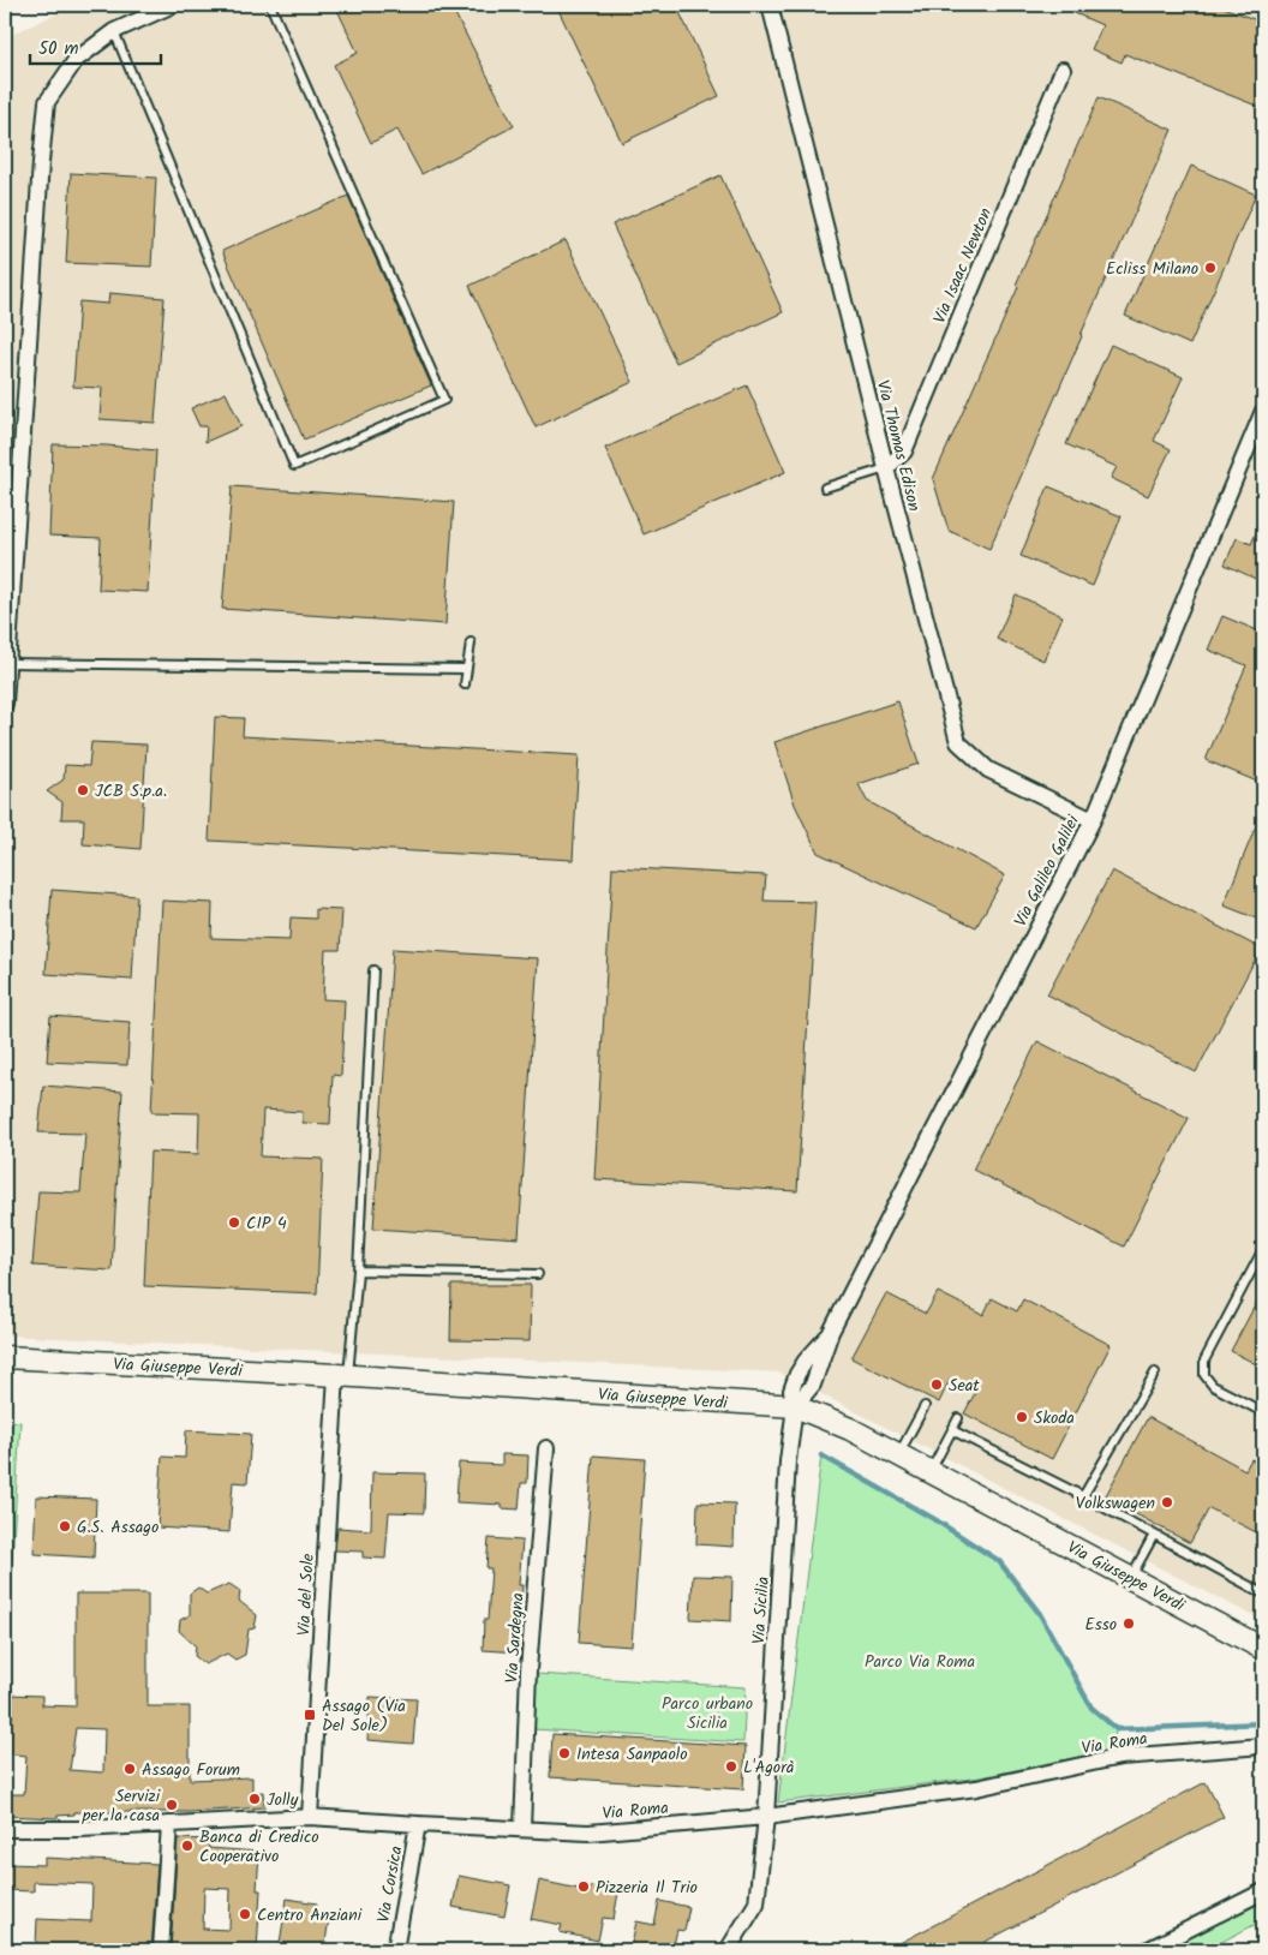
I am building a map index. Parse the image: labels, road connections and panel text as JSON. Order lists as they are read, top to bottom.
{
  "streets": {
    "main road": ["Via Giuseppe Verdi"],
    "street": [
      "Via Isaac Newton",
      "Via Thomas Edison",
      "Via Galileo Galilei",
      "Via del Sole",
      "Via Sicilia",
      "Via Sardegna",
      "Via Roma",
      "Via Corsica"
    ]
  },
  "crossings": [
    ["Via Isaac Newton", "Via Thomas Edison"],
    ["Via Thomas Edison", "Via Galileo Galilei"],
    ["Via Galileo Galilei", "Via Giuseppe Verdi"],
    ["Via Galileo Galilei", "Via Sicilia"],
    ["Via Giuseppe Verdi", "Via del Sole"],
    ["Via Giuseppe Verdi", "Via Sicilia"],
    ["Via del Sole", "Via Roma"],
    ["Via Sicilia", "Via Roma"],
    ["Via Sardegna", "Via Roma"],
    ["Via Roma", "Via Corsica"]
  ],
  "parks": ["Parco Via Roma", "Parco urbano Sicilia"],
  "places": {
    "other": [
      "Ecliss Milano",
      "JCB S.p.a.",
      "CIP 4",
      "Seat",
      "Skoda",
      "Volkswagen",
      "G.S. Assago",
      "Esso",
      "Intesa Sanpaolo",
      "L'Agorà",
      "Assago Forum",
      "Jolly",
      "Servizi per la casa",
      "Banca di Credico Cooperativo",
      "Pizzeria Il Trio",
      "Centro Anziani"
    ],
    "transit": ["Assago (Via Del Sole)"]
  },
  "scale_bar": "50 m"
}
